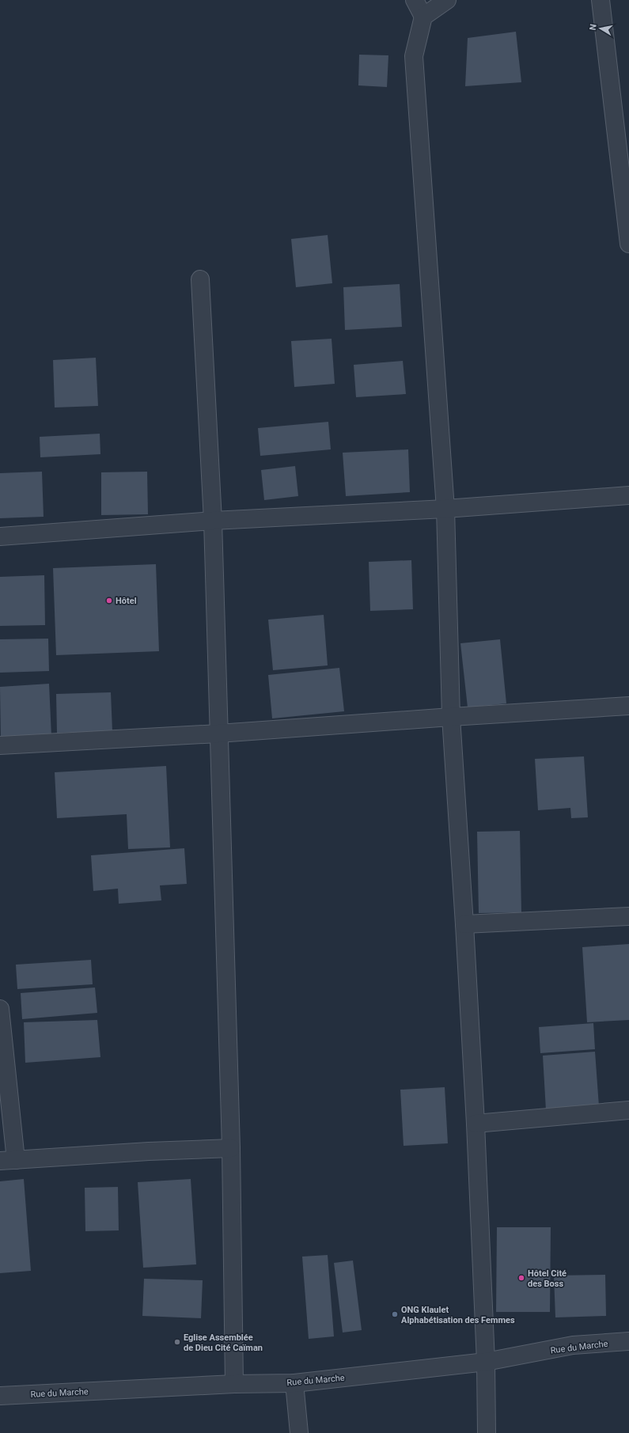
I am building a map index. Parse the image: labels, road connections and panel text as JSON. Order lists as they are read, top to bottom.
{
  "streets": {
    "street": ["Rue du Marche"]
  },
  "places": [
    "Hôtel",
    "Hôtel Cité des Boss",
    "ONG Klaulet Alphabétisation des Femmes",
    "Eglise Assemblée de Dieu Cité Caïman"
  ],
  "north": "left"
}
